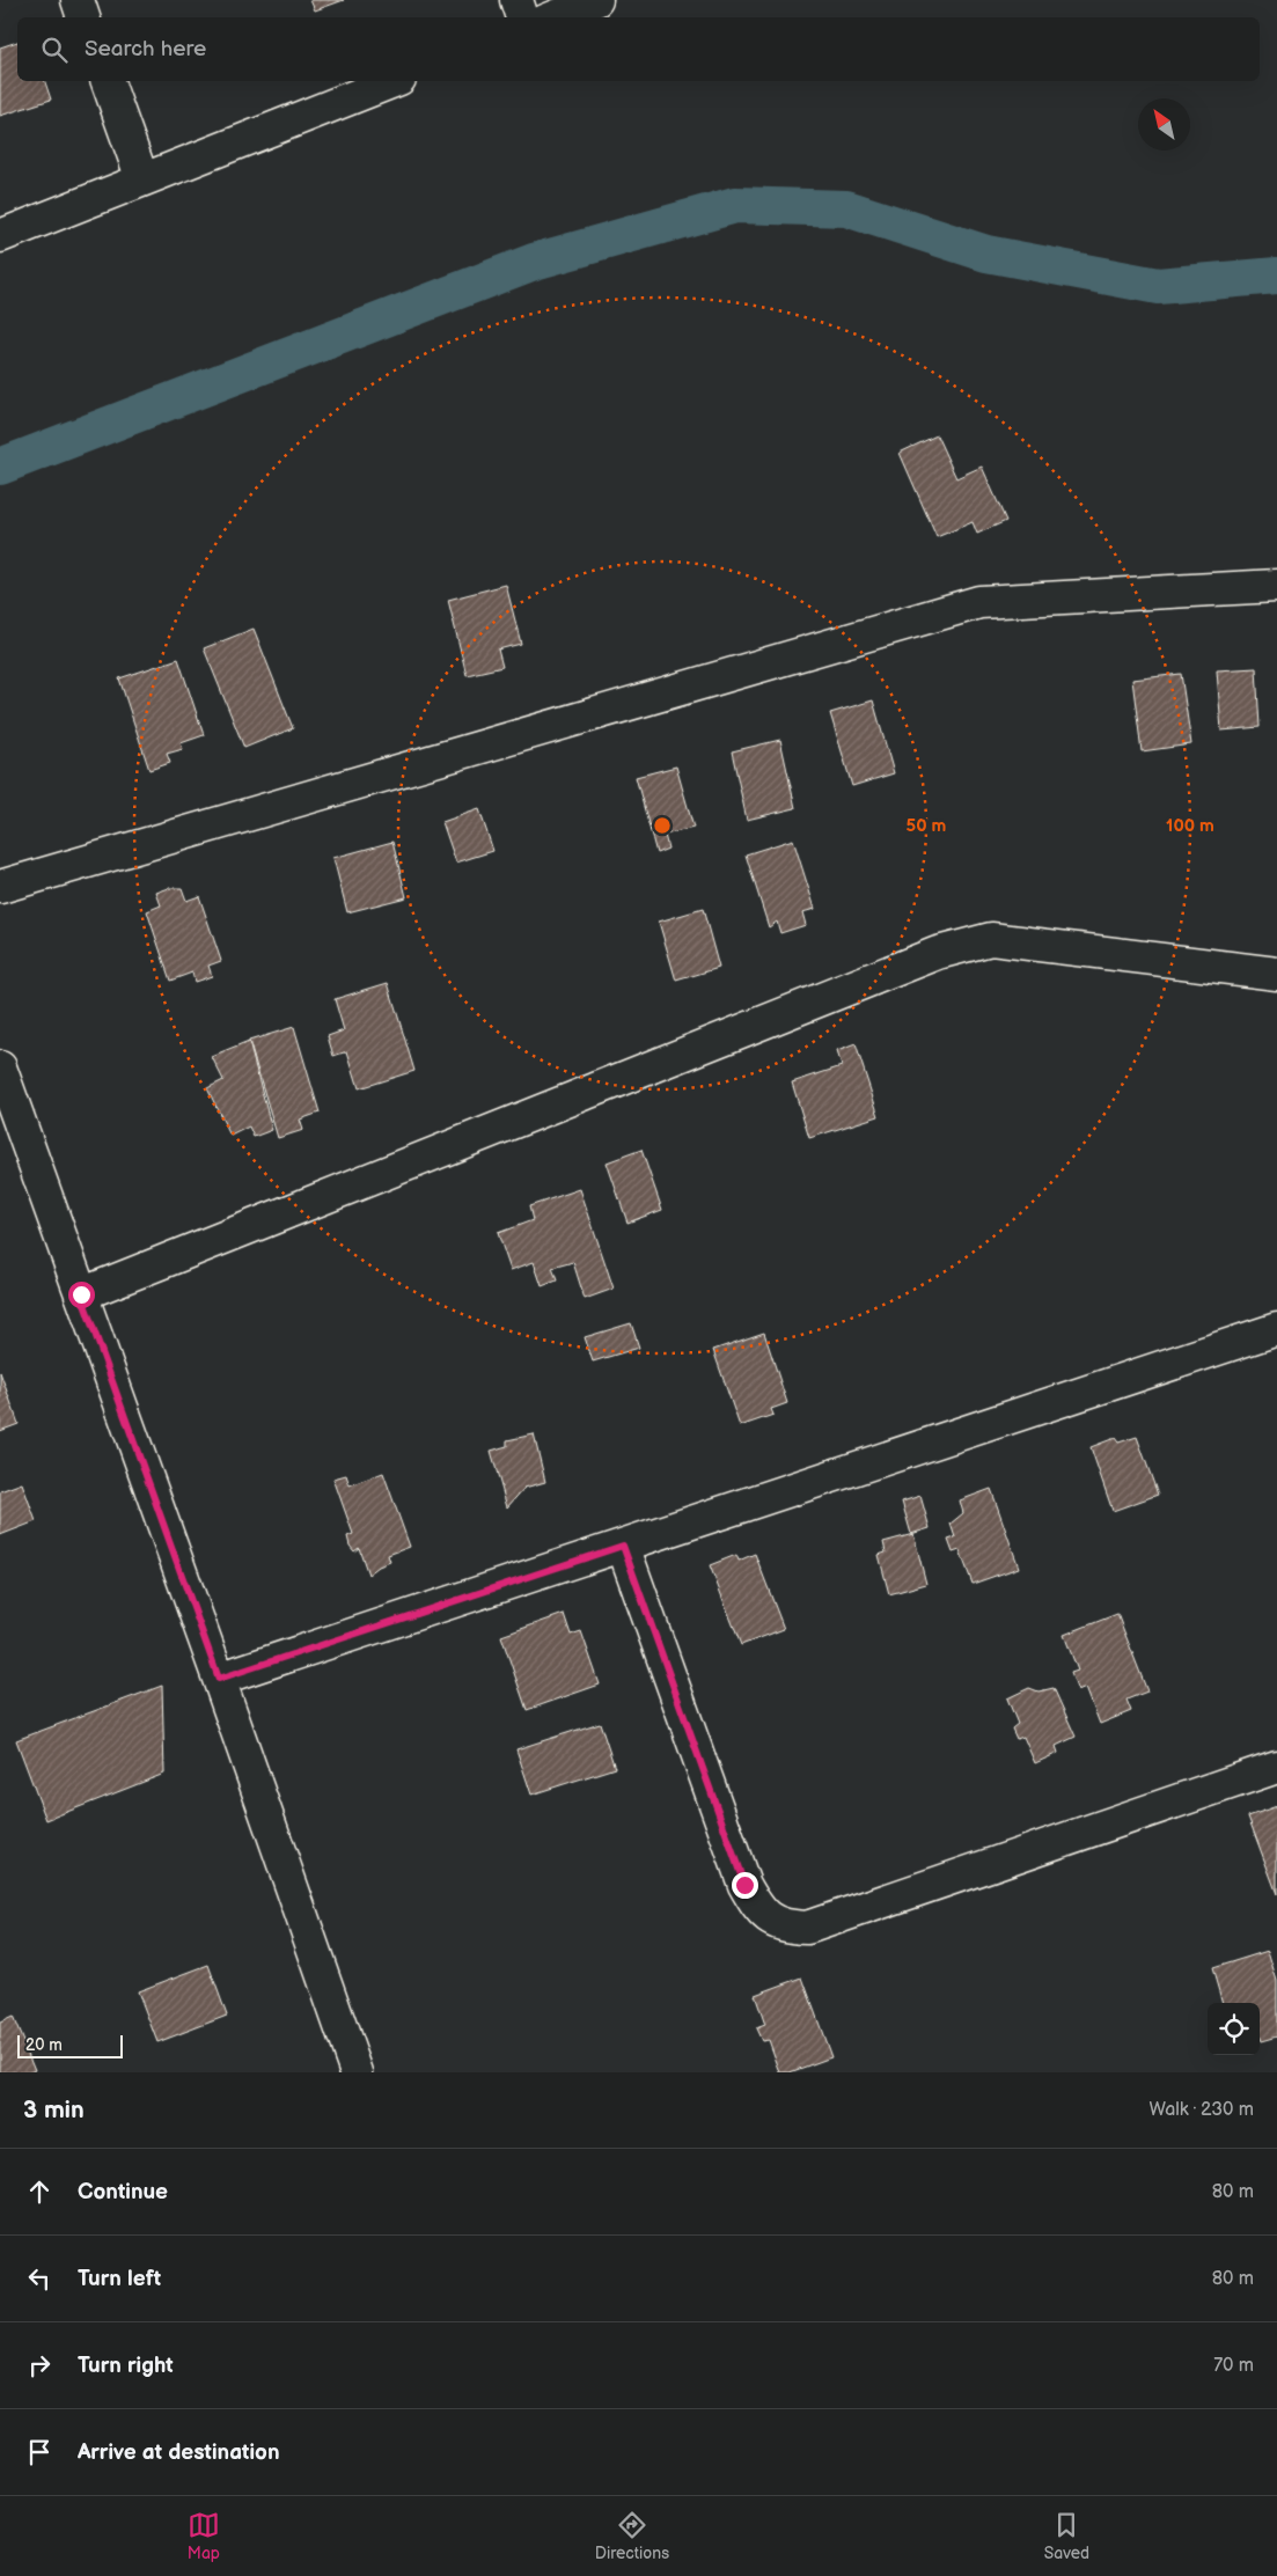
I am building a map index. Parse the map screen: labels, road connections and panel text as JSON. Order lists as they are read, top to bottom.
{
  "scale_bar": "20 m",
  "north": "top left",
  "page": {
    "search": "Search here",
    "scale": "20 m",
    "heading": ["3 min", "Walk · 230 m"],
    "list": [
      ["Continue", "80 m"],
      ["Turn left", "80 m"],
      ["Turn right", "70 m"],
      "Arrive at destination"
    ],
    "nav": ["Map", "Directions", "Saved"]
  },
  "rings": ["50 m", "100 m"]
}
